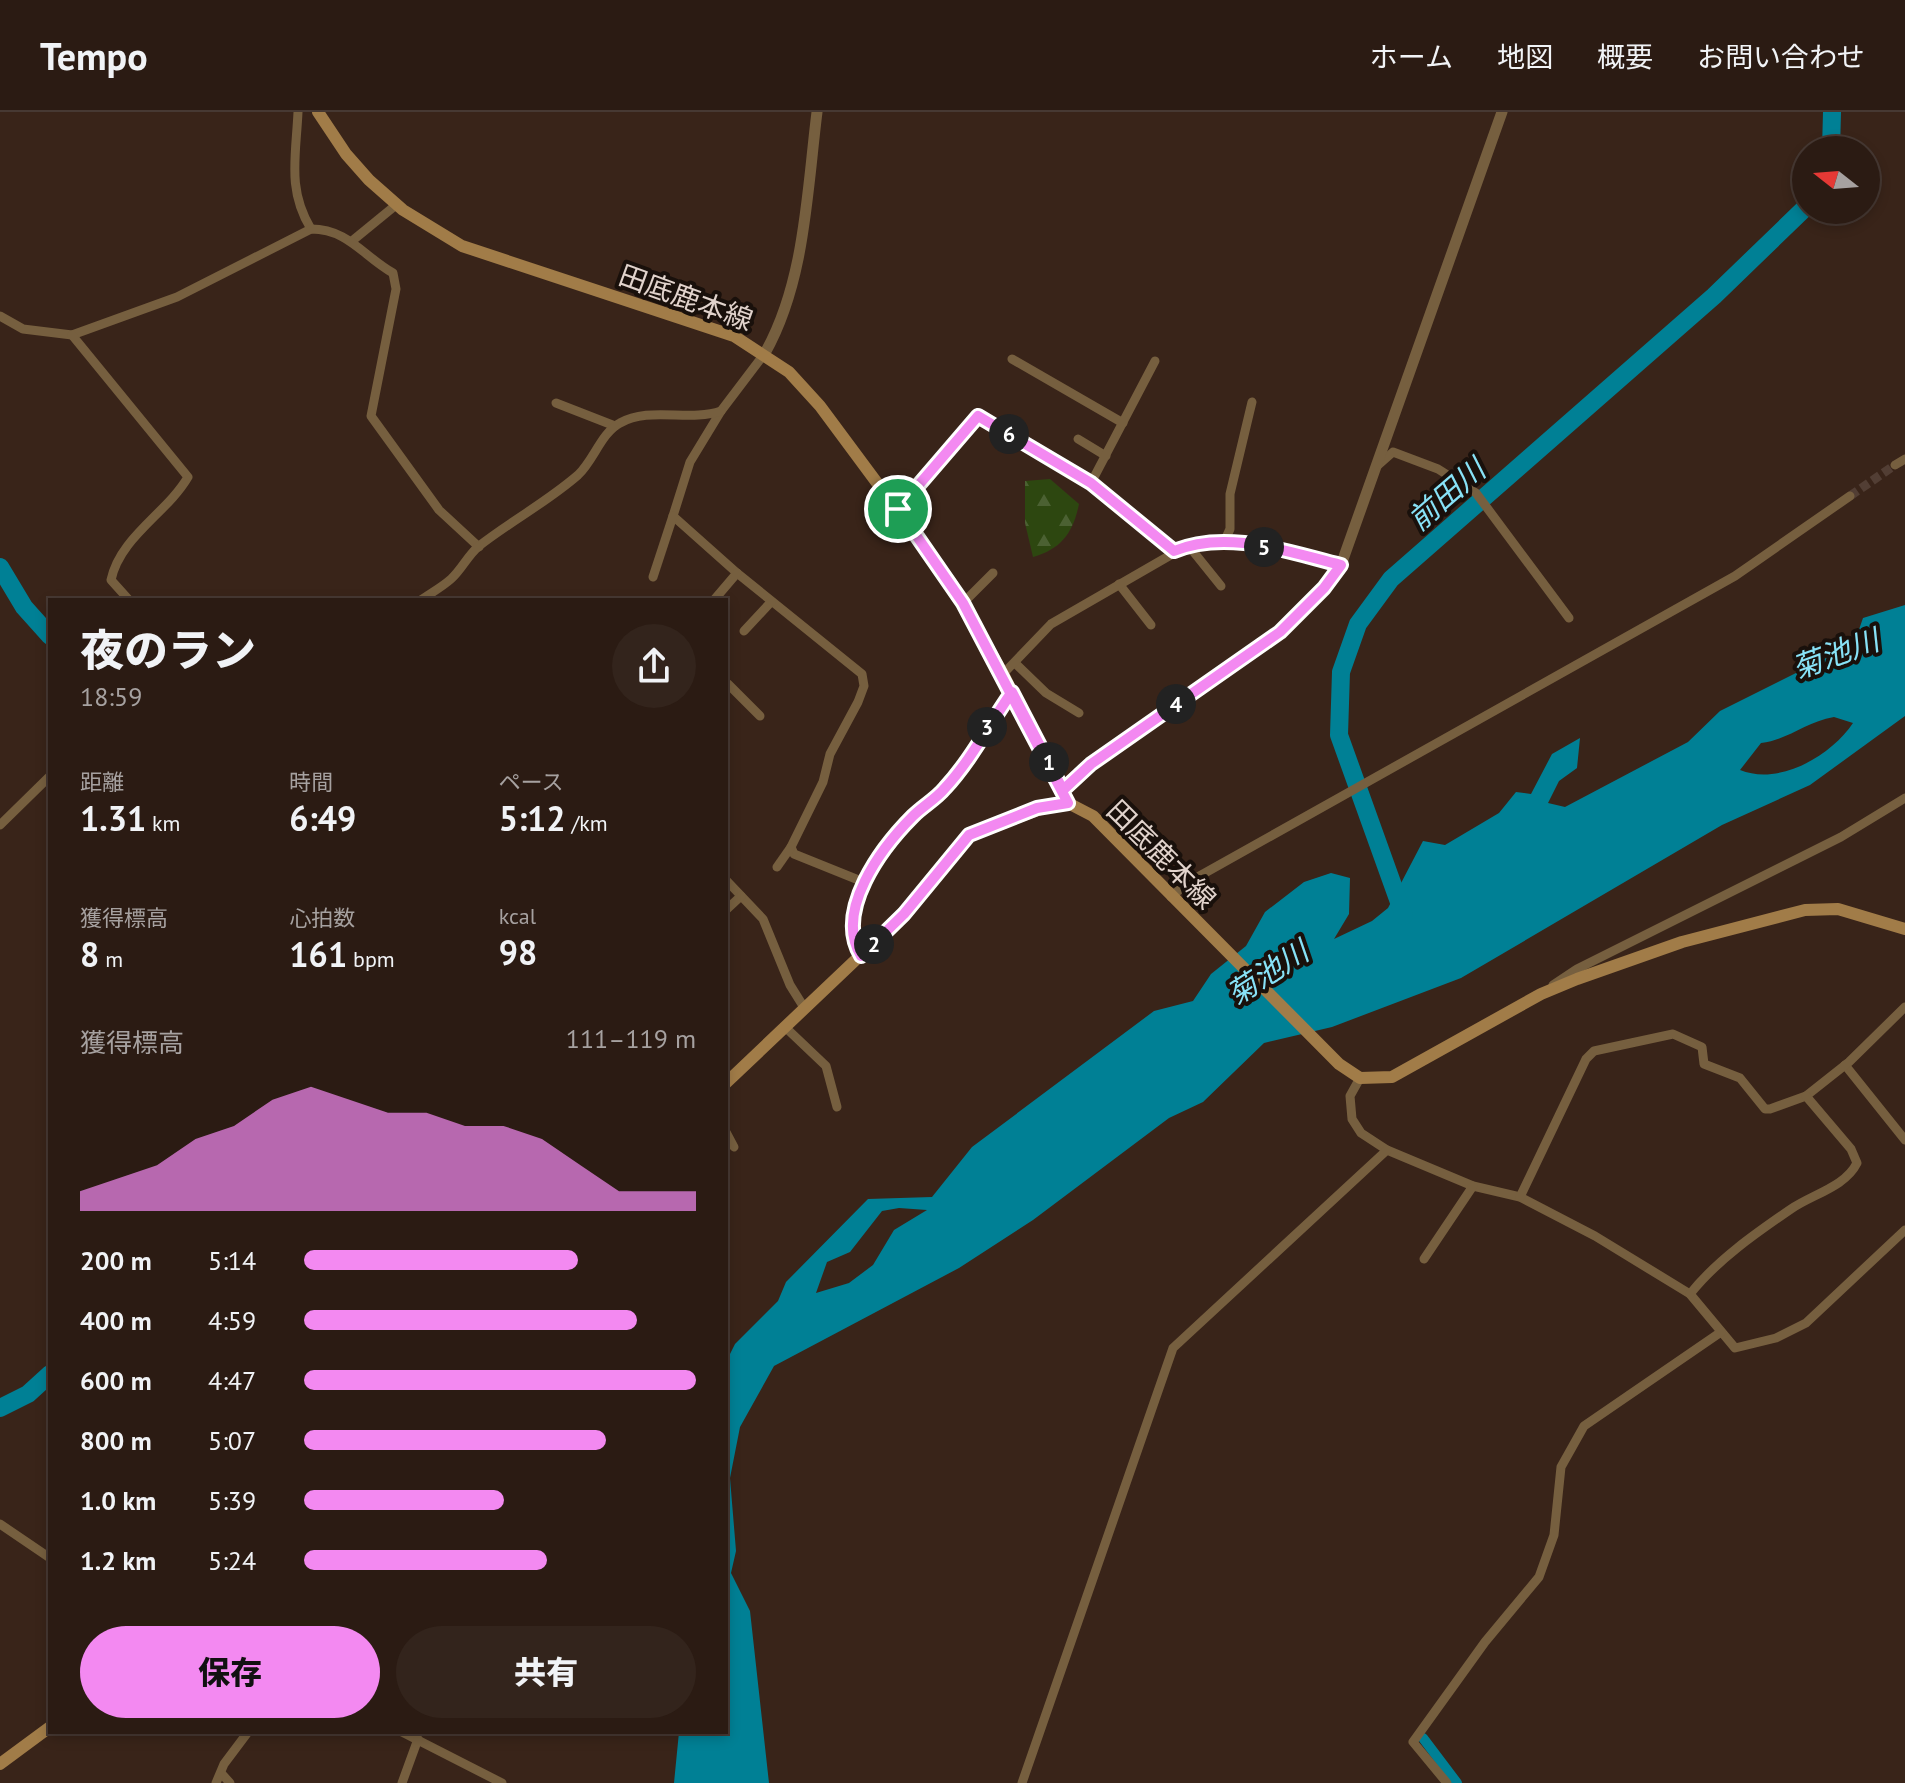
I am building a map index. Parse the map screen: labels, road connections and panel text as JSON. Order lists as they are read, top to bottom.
{
  "streets": {
    "main road": ["田底鹿本線"]
  },
  "water": ["前田川", "菊池川"],
  "north": "left",
  "page": {
    "header": "Tempo",
    "nav": [
      "ホーム",
      "地図",
      "概要",
      "お問い合わせ"
    ],
    "pins": [
      "6",
      "5",
      "4",
      "3",
      "1",
      "2"
    ],
    "heading": ["夜のラン", "18:59"],
    "stats": [
      ["距離", "1.31 km"],
      ["時間", "6:49"],
      ["ペース", "5:12 /km"],
      ["獲得標高", "8 m"],
      ["心拍数", "161 bpm"],
      ["kcal", "98"]
    ],
    "chart": ["獲得標高", "111–119 m"],
    "list": [
      {
        "name": "200 m",
        "note": "5:14"
      },
      {
        "name": "400 m",
        "note": "4:59"
      },
      {
        "name": "600 m",
        "note": "4:47"
      },
      {
        "name": "800 m",
        "note": "5:07"
      },
      {
        "name": "1.0 km",
        "note": "5:39"
      },
      {
        "name": "1.2 km",
        "note": "5:24"
      }
    ],
    "buttons": ["保存", "共有"]
  }
}
